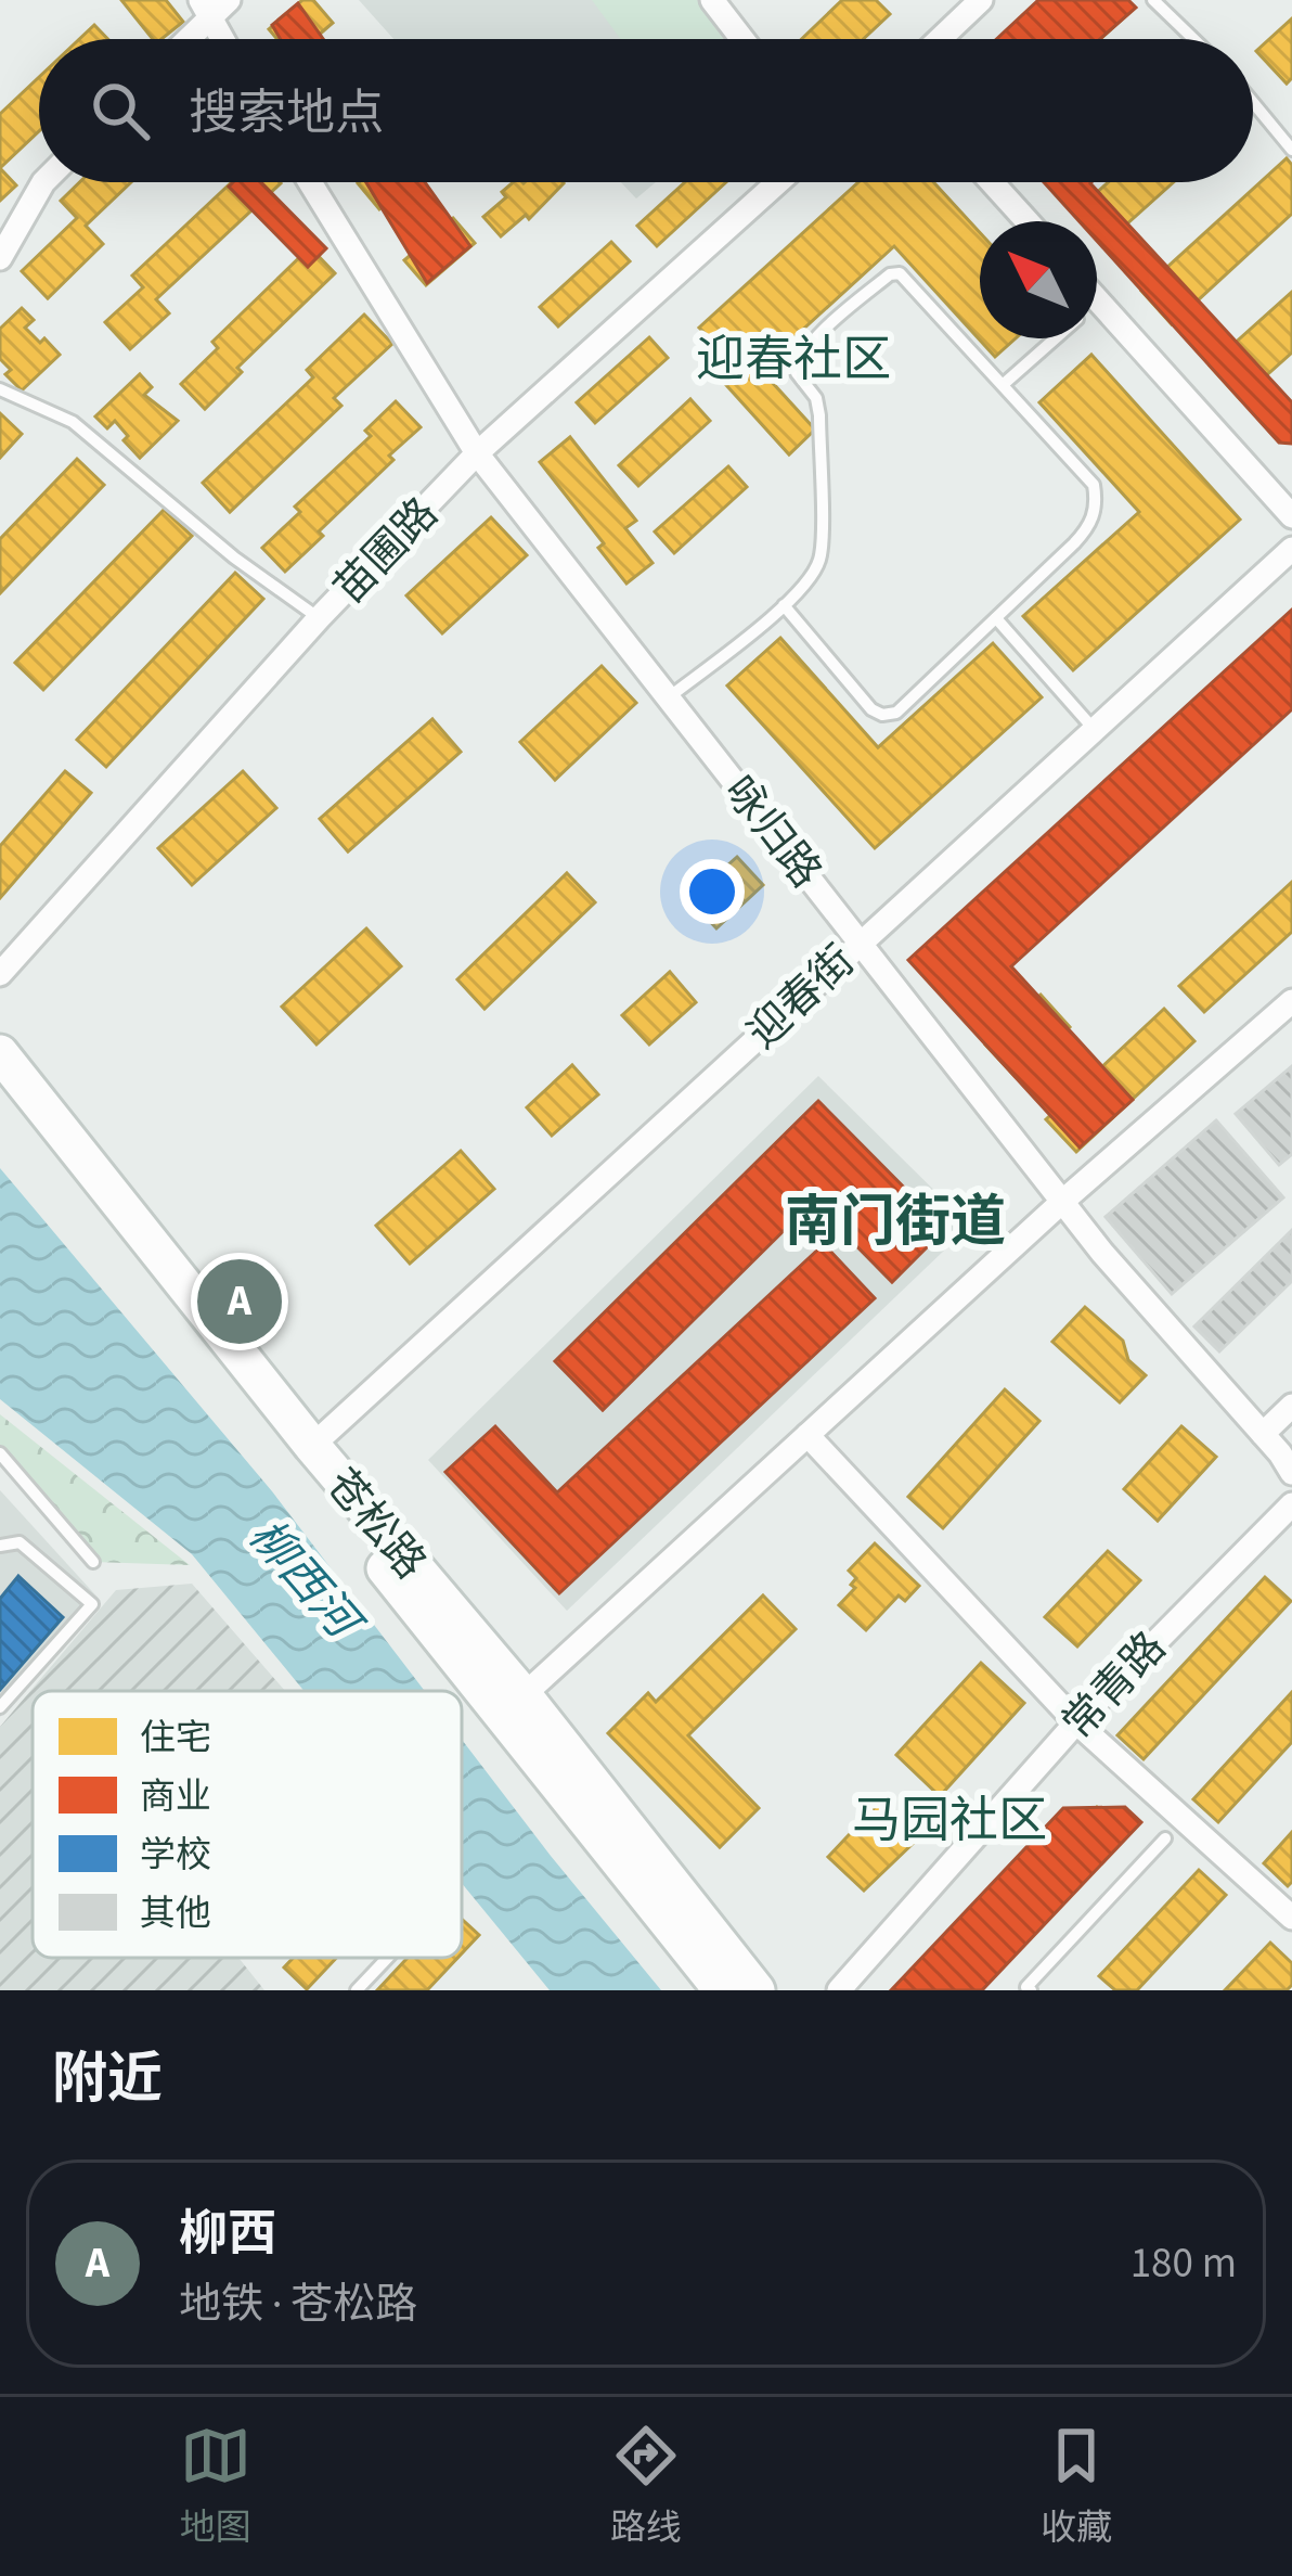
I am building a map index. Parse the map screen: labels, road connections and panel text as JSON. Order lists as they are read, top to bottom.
{
  "streets": {
    "main road": ["苍松路"],
    "street": [
      "苗圃路",
      "咏归路",
      "迎春街",
      "常青路"
    ]
  },
  "crossings": [
    ["苗圃路", "咏归路"],
    ["咏归路", "迎春街"],
    ["迎春街", "苍松路"]
  ],
  "districts": ["迎春社区", "南门街道", "马园社区"],
  "water": ["柳西河"],
  "legend": [
    "住宅",
    "商业",
    "学校",
    "其他"
  ],
  "north": "top left",
  "page": {
    "search": "搜索地点",
    "pins": "A",
    "heading": "附近",
    "list": [
      {
        "mark": "A",
        "name": "柳西",
        "note": "地铁 · 苍松路",
        "value": "180 m"
      }
    ],
    "nav": ["地图", "路线", "收藏"]
  }
}
